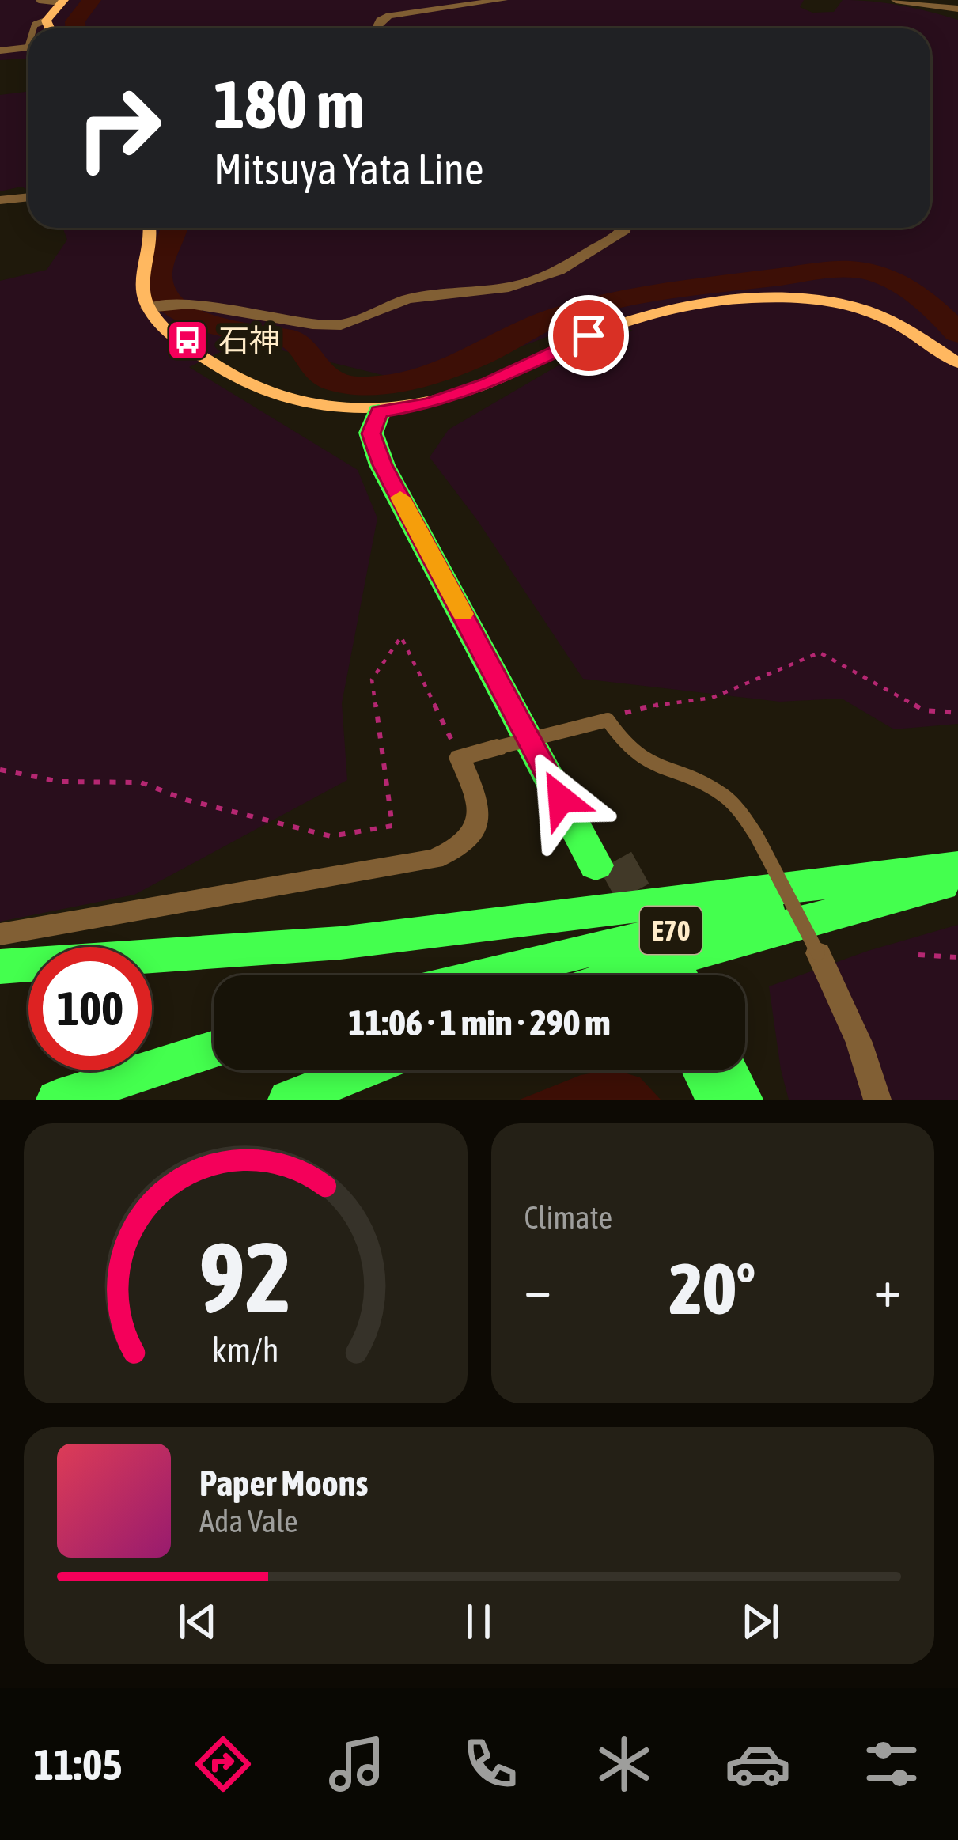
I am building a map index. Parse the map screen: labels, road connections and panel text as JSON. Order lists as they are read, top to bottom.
{
  "streets": {
    "highway": ["E70"]
  },
  "places": {
    "bus stop": ["石神"]
  },
  "page": {
    "turn": ["180 m", "Mitsuya Yata Line"],
    "limit": "100",
    "trip": "11:06 · 1 min · 290 m",
    "tile": "Climate",
    "heat": ["−", "20°", "+"],
    "song": ["Paper Moons", "Ada Vale"],
    "tabs": "11:05",
    "gauge": ["92", "km/h"]
  }
}
